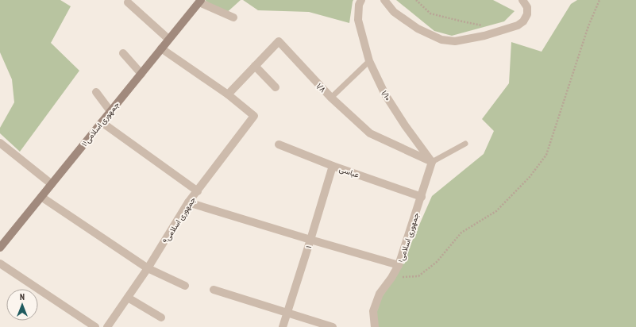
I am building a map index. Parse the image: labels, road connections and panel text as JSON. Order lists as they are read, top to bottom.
{
  "streets": {
    "street": [
      "۱/۸",
      "۱/۱۰",
      "جمهوری اسلامی۱۱",
      "عباسی",
      "جمهوری اسلامی۹",
      "جمهوری اسلامی۱",
      "۱"
    ]
  },
  "crossings": [
    ["۱/۸", "۱/۱۰"],
    ["۱/۸", "جمهوری اسلامی۹"],
    ["۱/۸", "جمهوری اسلامی۱"],
    ["۱/۱۰", "جمهوری اسلامی۱"],
    ["عباسی", "جمهوری اسلامی۱"],
    ["عباسی", "۱"]
  ],
  "north": "top"
}
